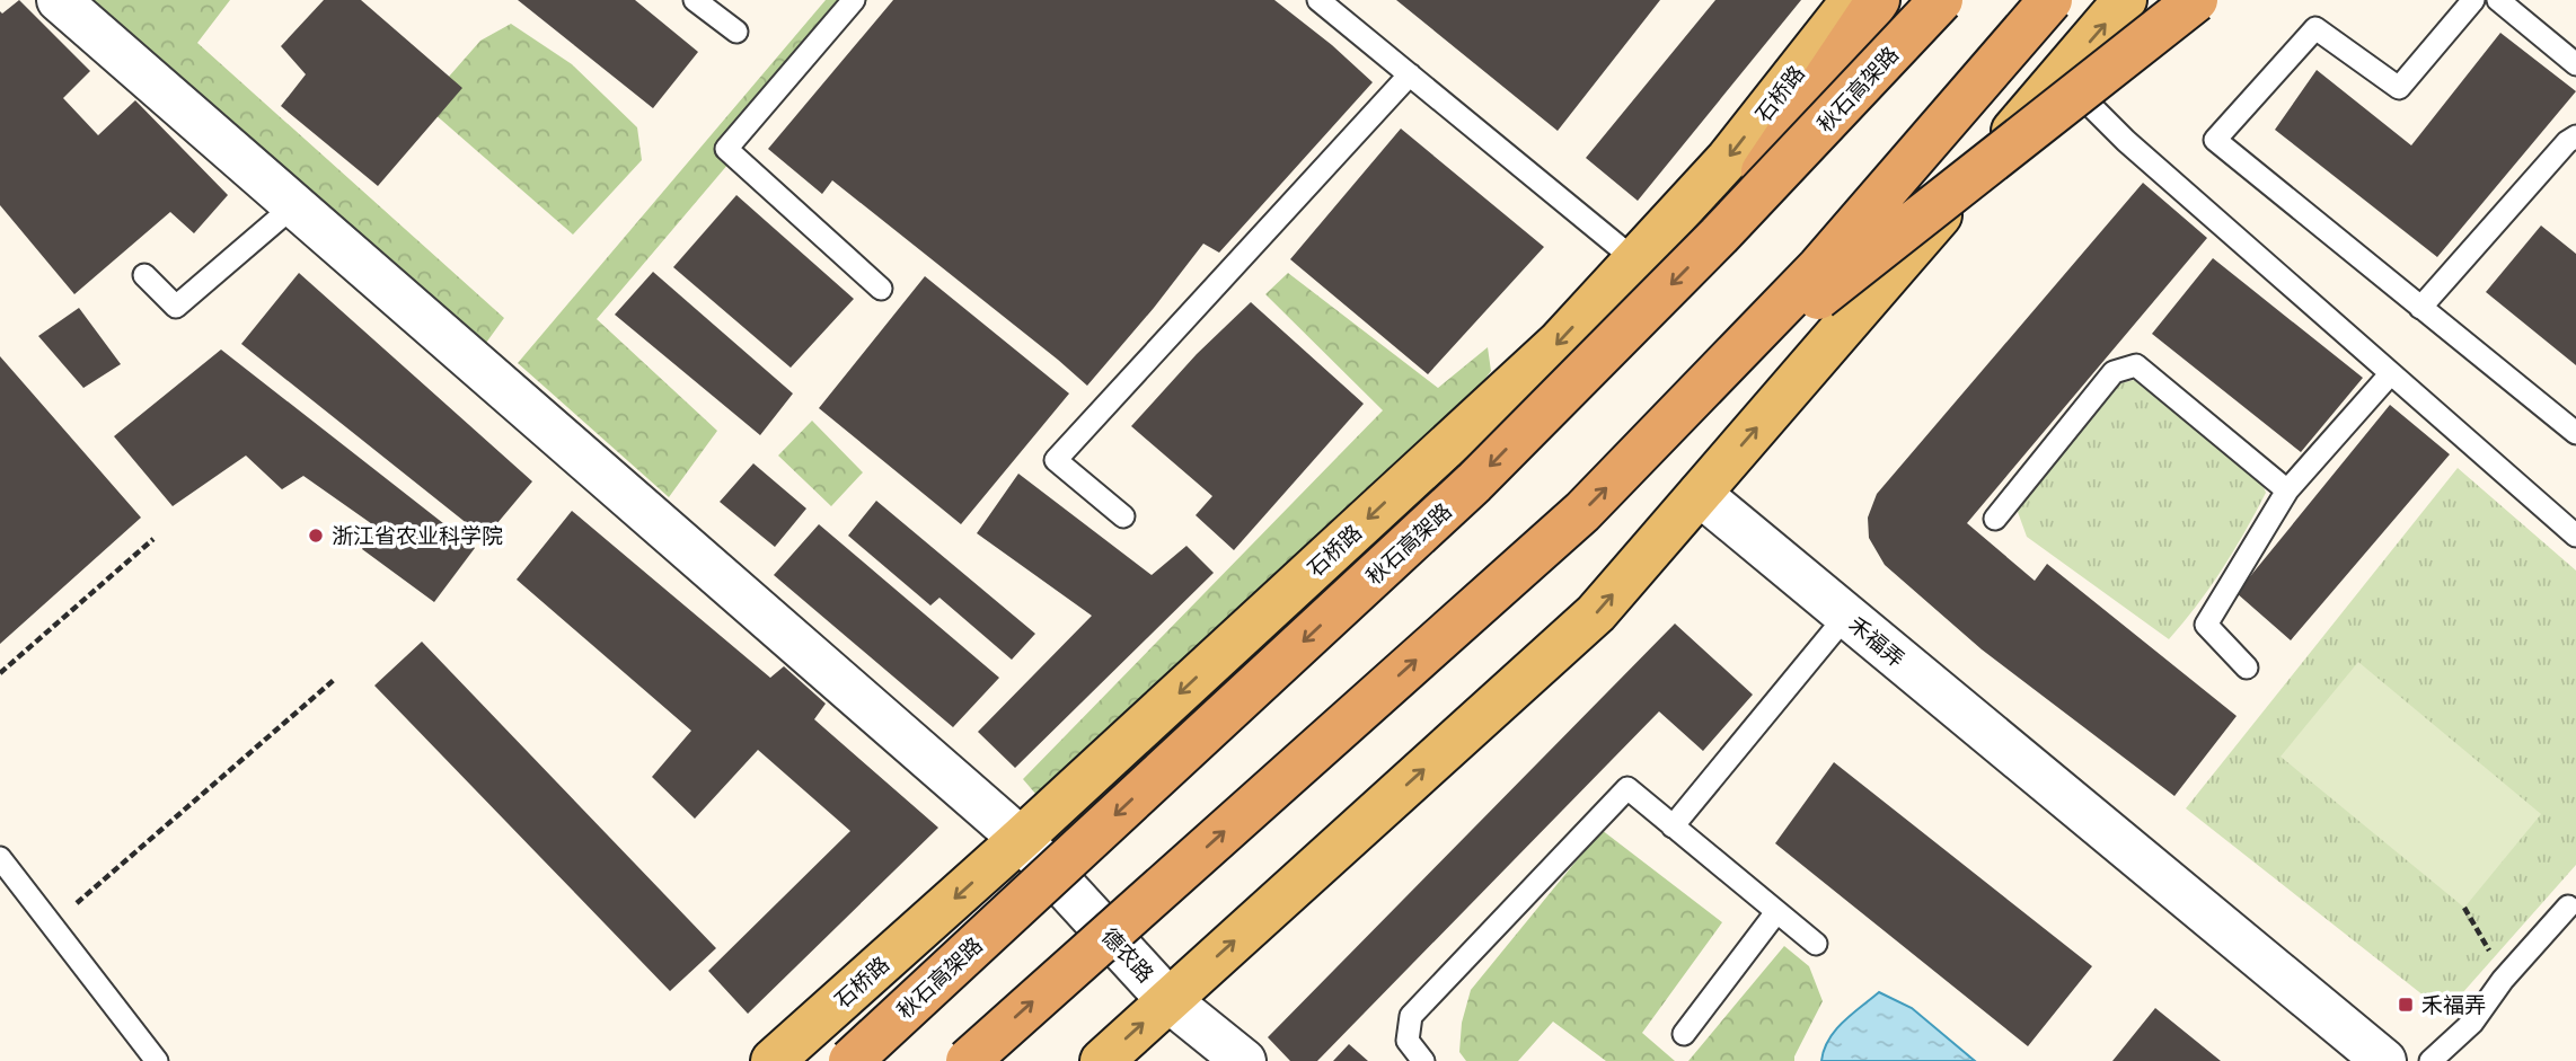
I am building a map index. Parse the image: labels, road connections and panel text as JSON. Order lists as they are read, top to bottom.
{
  "streets": {
    "highway": ["秋石高架路"],
    "main road": ["石桥路"],
    "street": ["禾福弄", "德农路"]
  },
  "crossings": [
    ["石桥路", "德农路"]
  ],
  "places": {
    "other": ["浙江省农业科学院"],
    "transit": ["禾福弄"]
  }
}
